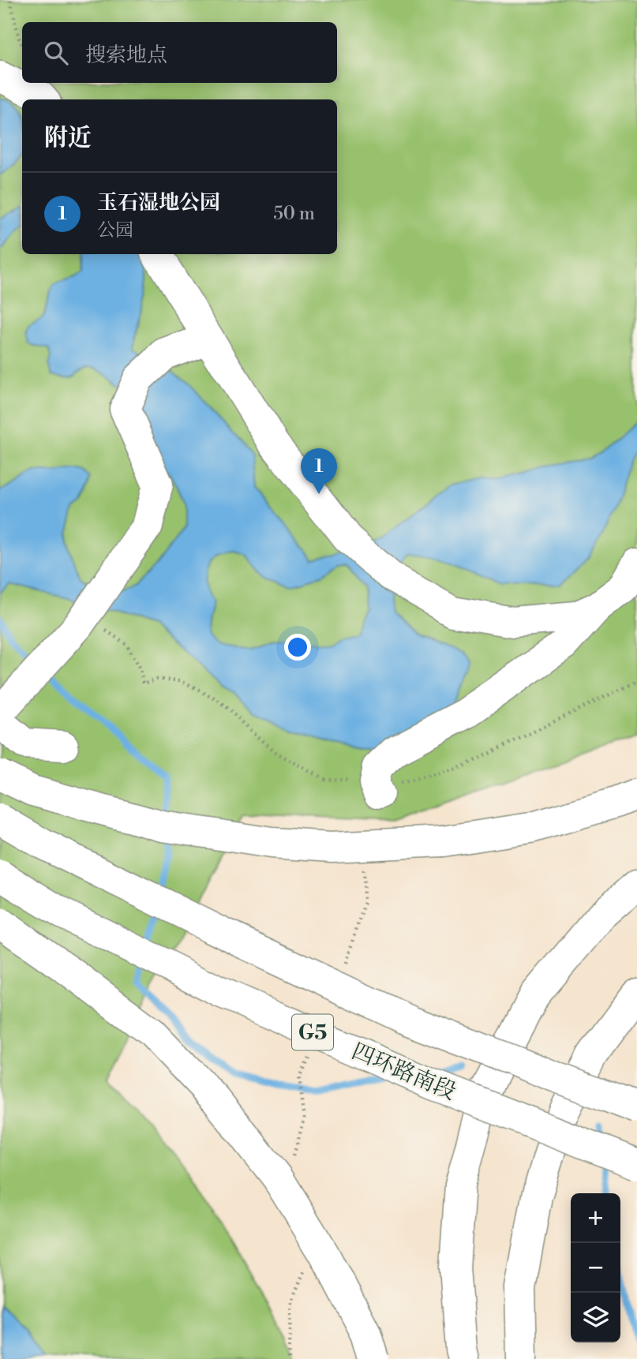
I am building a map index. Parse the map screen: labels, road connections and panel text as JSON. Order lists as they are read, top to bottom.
{
  "streets": {
    "main road": ["G5", "四环路南段"]
  },
  "page": {
    "search": "搜索地点",
    "heading": "附近",
    "list": [
      {
        "mark": "1",
        "name": "玉石湿地公园",
        "note": "公园",
        "value": "50 m"
      }
    ],
    "pins": "1",
    "map_buttons": ["+", "−"]
  }
}
